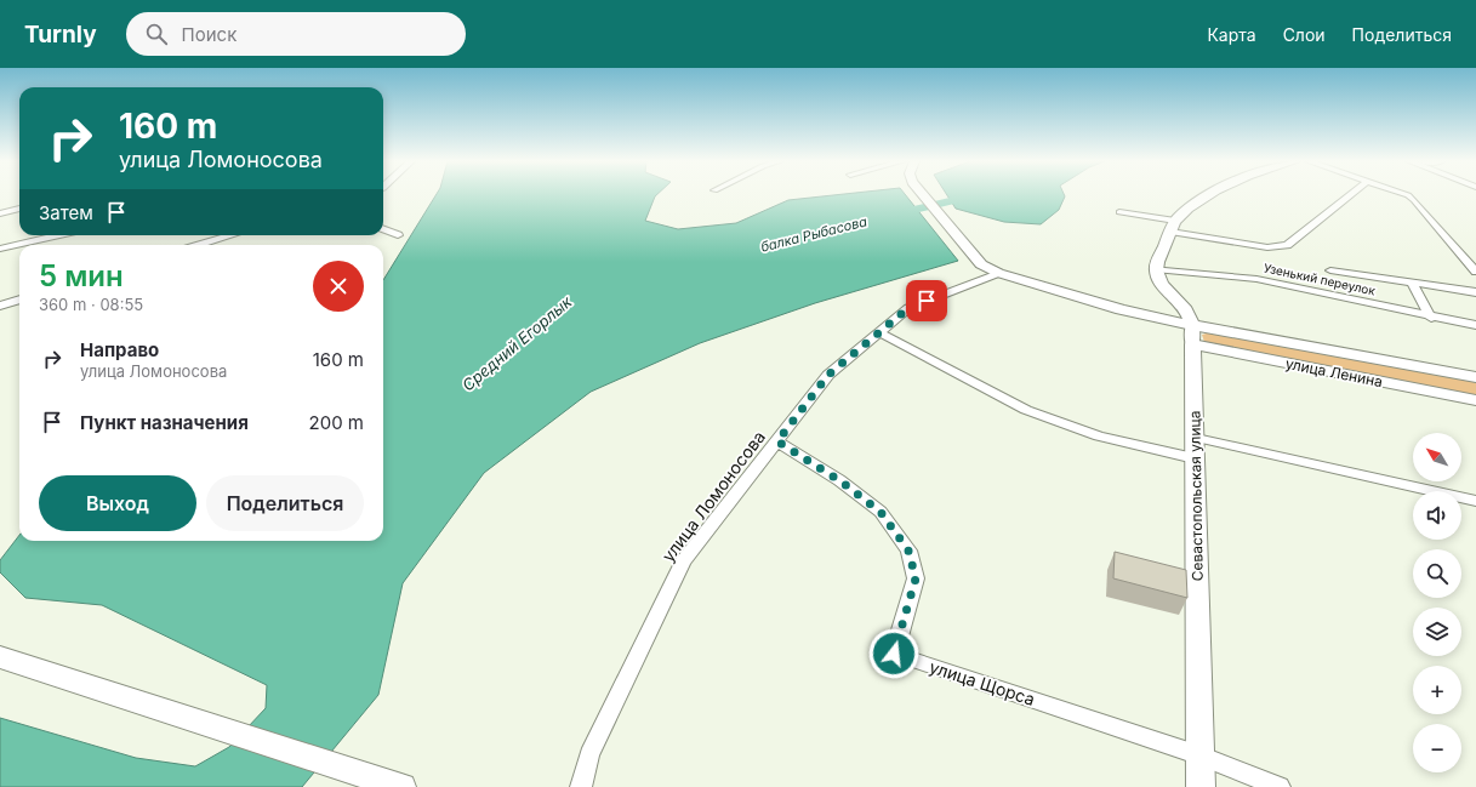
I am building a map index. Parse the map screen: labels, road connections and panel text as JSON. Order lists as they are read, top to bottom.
{
  "streets": {
    "main road": ["улица Ленина", "Севастопольская улица"],
    "street": ["Узенький переулок", "улица Ломоносова", "улица Щорса"]
  },
  "crossings": [
    ["Узенький переулок", "Севастопольская улица"],
    ["улица Ленина", "Севастопольская улица"],
    ["улица Ломоносова", "улица Щорса"],
    ["Севастопольская улица", "улица Щорса"]
  ],
  "water": ["балка Рыбасова", "Средний Егорлык"],
  "north": "top left",
  "page": {
    "header": "Turnly",
    "search": "Поиск",
    "nav": ["Карта", "Слои", "Поделиться"],
    "turn": ["160 m", "улица Ломоносова"],
    "then": "Затем",
    "heading": ["5 мин", "360 m · 08:55"],
    "list": [
      {
        "name": "Направо",
        "note": "улица Ломоносова",
        "value": "160 m"
      },
      {
        "name": "Пункт назначения",
        "value": "200 m"
      }
    ],
    "map_buttons": ["+", "−"],
    "buttons": ["Выход", "Поделиться"]
  }
}
